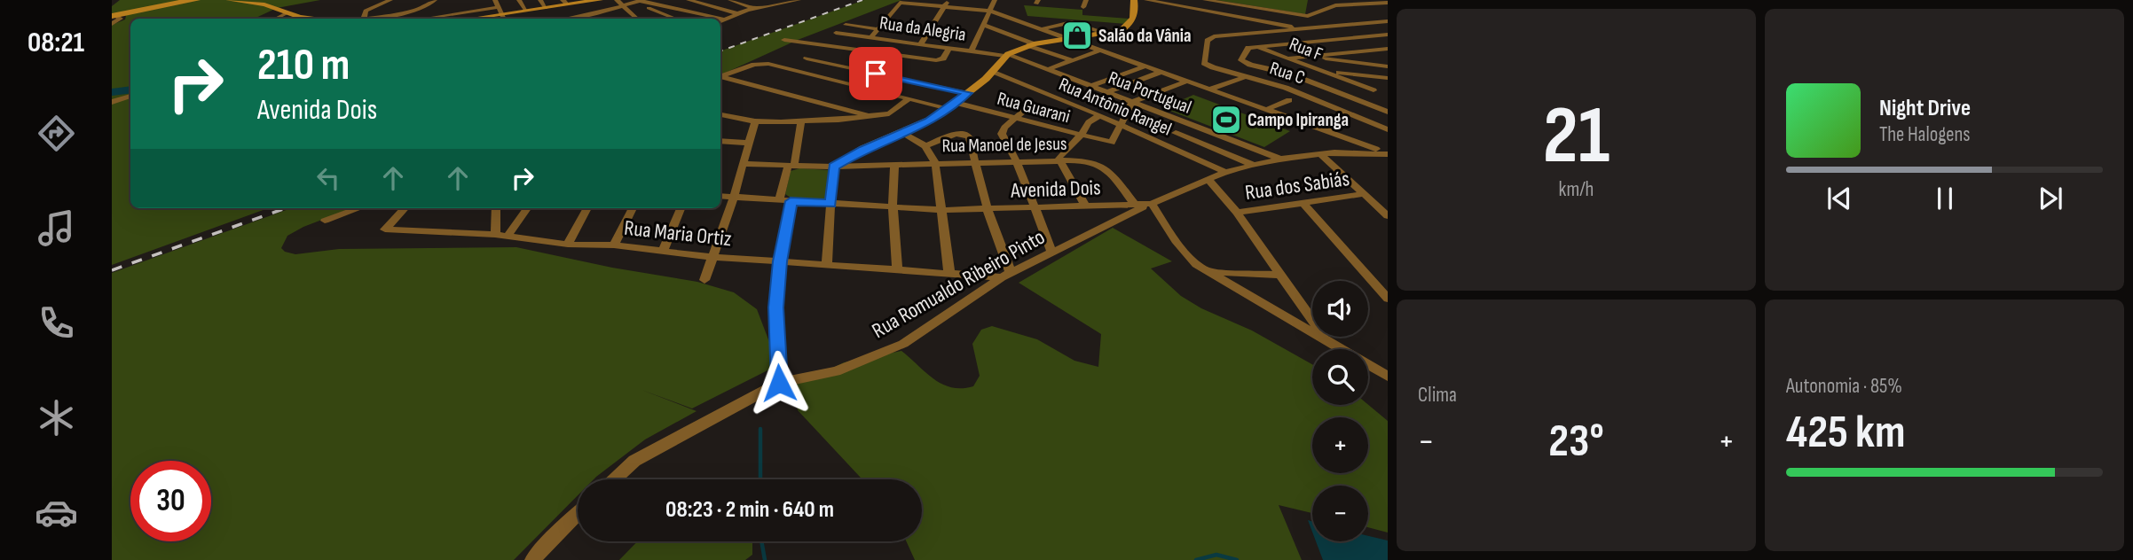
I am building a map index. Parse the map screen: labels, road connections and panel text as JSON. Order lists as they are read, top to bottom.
{
  "streets": {
    "street": [
      "Rua da Alegria",
      "Rua F",
      "Rua C",
      "Rua Portugual",
      "Rua Antônio Rangel",
      "Rua Guarani",
      "Rua Manoel de Jesus",
      "Rua dos Sabiás",
      "Avenida Dois",
      "Rua Maria Ortiz",
      "Rua Romualdo Ribeiro Pinto"
    ]
  },
  "crossings": [
    ["Rua da Alegria", "Rua Portugual"],
    ["Rua F", "Rua C"],
    ["Rua Portugual", "Avenida Dois"],
    ["Rua Antônio Rangel", "Avenida Dois"],
    ["Rua Manoel de Jesus", "Avenida Dois"],
    ["Avenida Dois", "Rua Romualdo Ribeiro Pinto"],
    ["Rua Maria Ortiz", "Rua Romualdo Ribeiro Pinto"]
  ],
  "places": {
    "shop": ["Salão da Vânia"],
    "sports": ["Campo Ipiranga"]
  },
  "page": {
    "tabs": "08:21",
    "tile": [
      ["21", "km/h"],
      "Clima",
      ["Autonomia · 85%", "425 km"]
    ],
    "turn": ["210 m", "Avenida Dois"],
    "song": ["Night Drive", "The Halogens"],
    "map_buttons": ["+", "−"],
    "heat": ["−", "23°", "+"],
    "limit": "30",
    "trip": "08:23 · 2 min · 640 m"
  }
}
